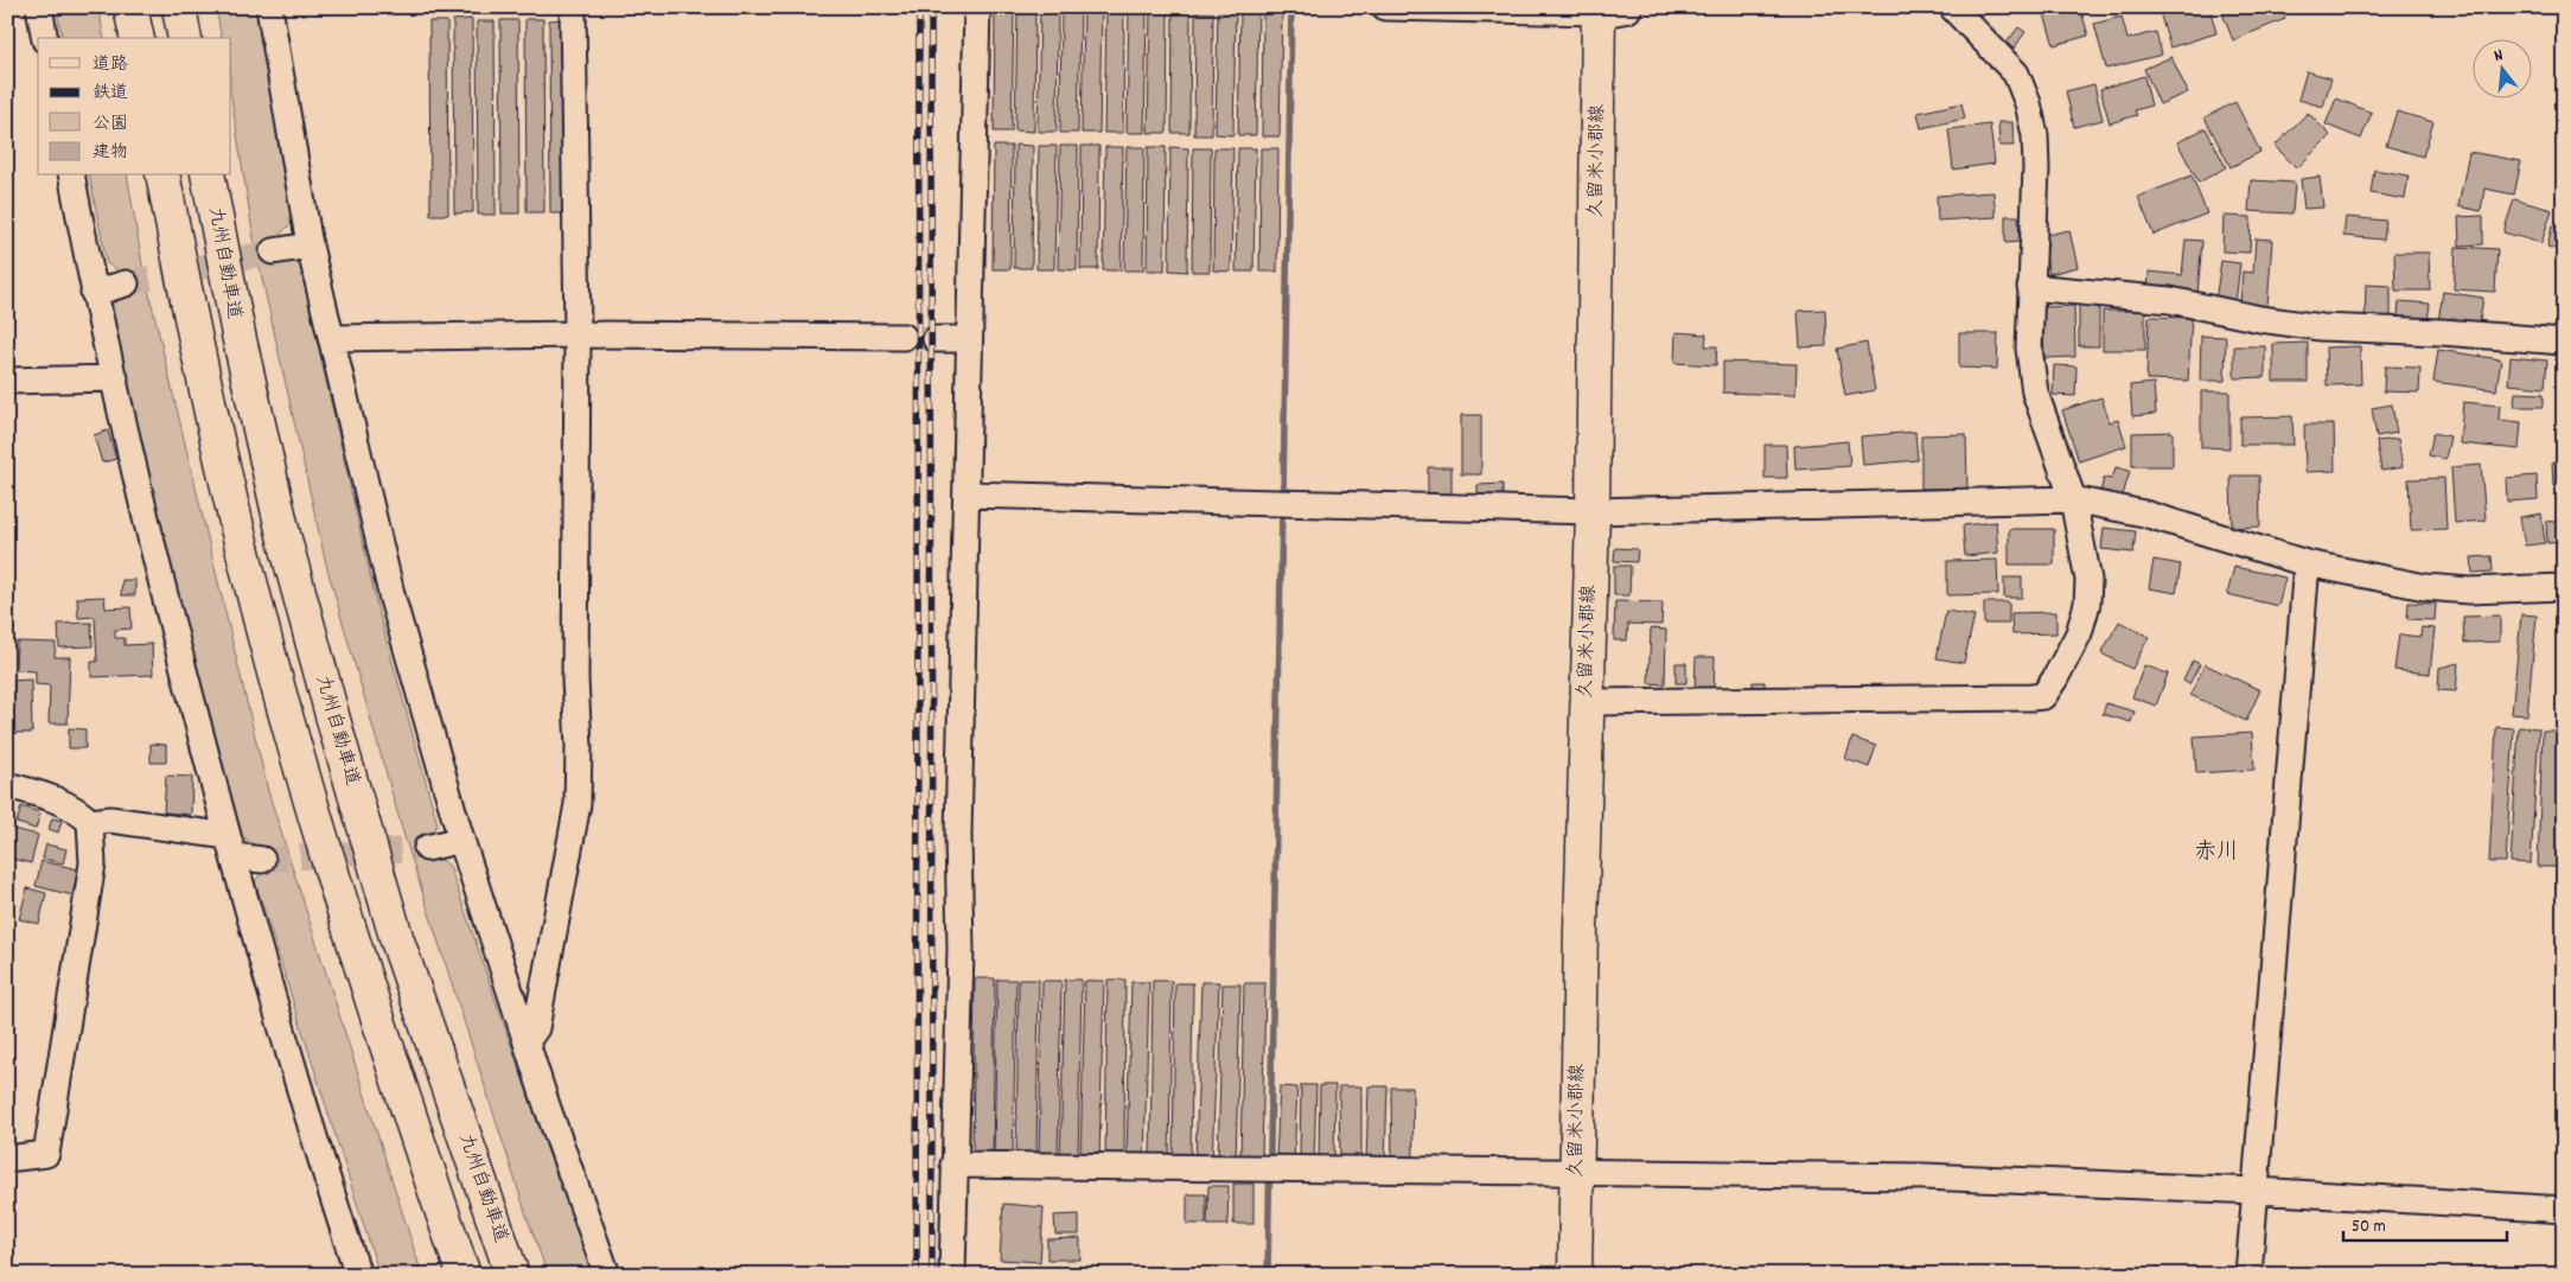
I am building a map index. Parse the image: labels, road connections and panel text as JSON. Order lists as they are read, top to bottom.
{
  "streets": {
    "main road": ["久留米小郡線", "九州自動車道"]
  },
  "districts": ["赤川"],
  "legend": [
    "道路",
    "鉄道",
    "公園",
    "建物"
  ],
  "scale_bar": "50 m",
  "north": "top"
}
